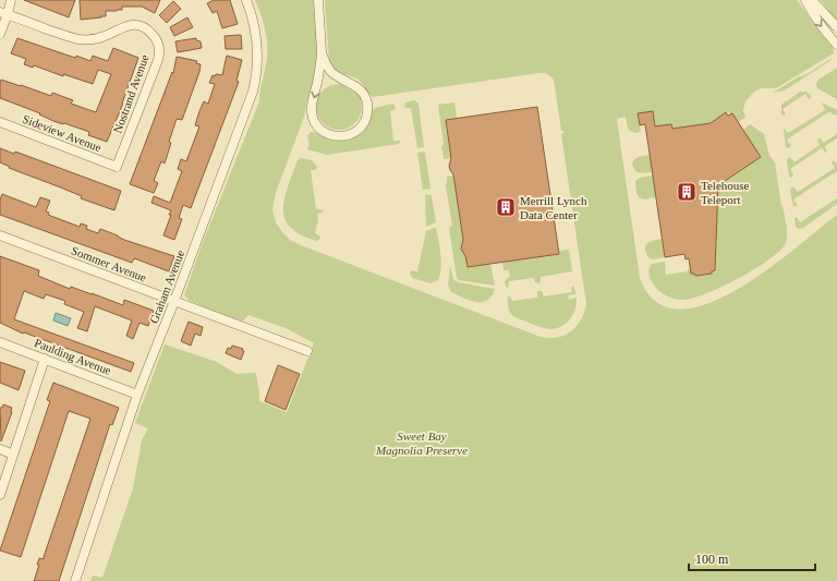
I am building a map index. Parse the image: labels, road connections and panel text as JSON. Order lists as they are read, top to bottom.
{
  "streets": {
    "street": [
      "Nostrand Avenue",
      "Sideview Avenue",
      "Sommer Avenue",
      "Graham Avenue",
      "Paulding Avenue"
    ]
  },
  "crossings": [
    ["Nostrand Avenue", "Sideview Avenue"],
    ["Sommer Avenue", "Graham Avenue"],
    ["Graham Avenue", "Paulding Avenue"]
  ],
  "parks": ["Sweet Bay Magnolia Preserve"],
  "places": {
    "building": ["Telehouse Teleport", "Merrill Lynch Data Center"]
  },
  "scale_bar": "100 m"
}
